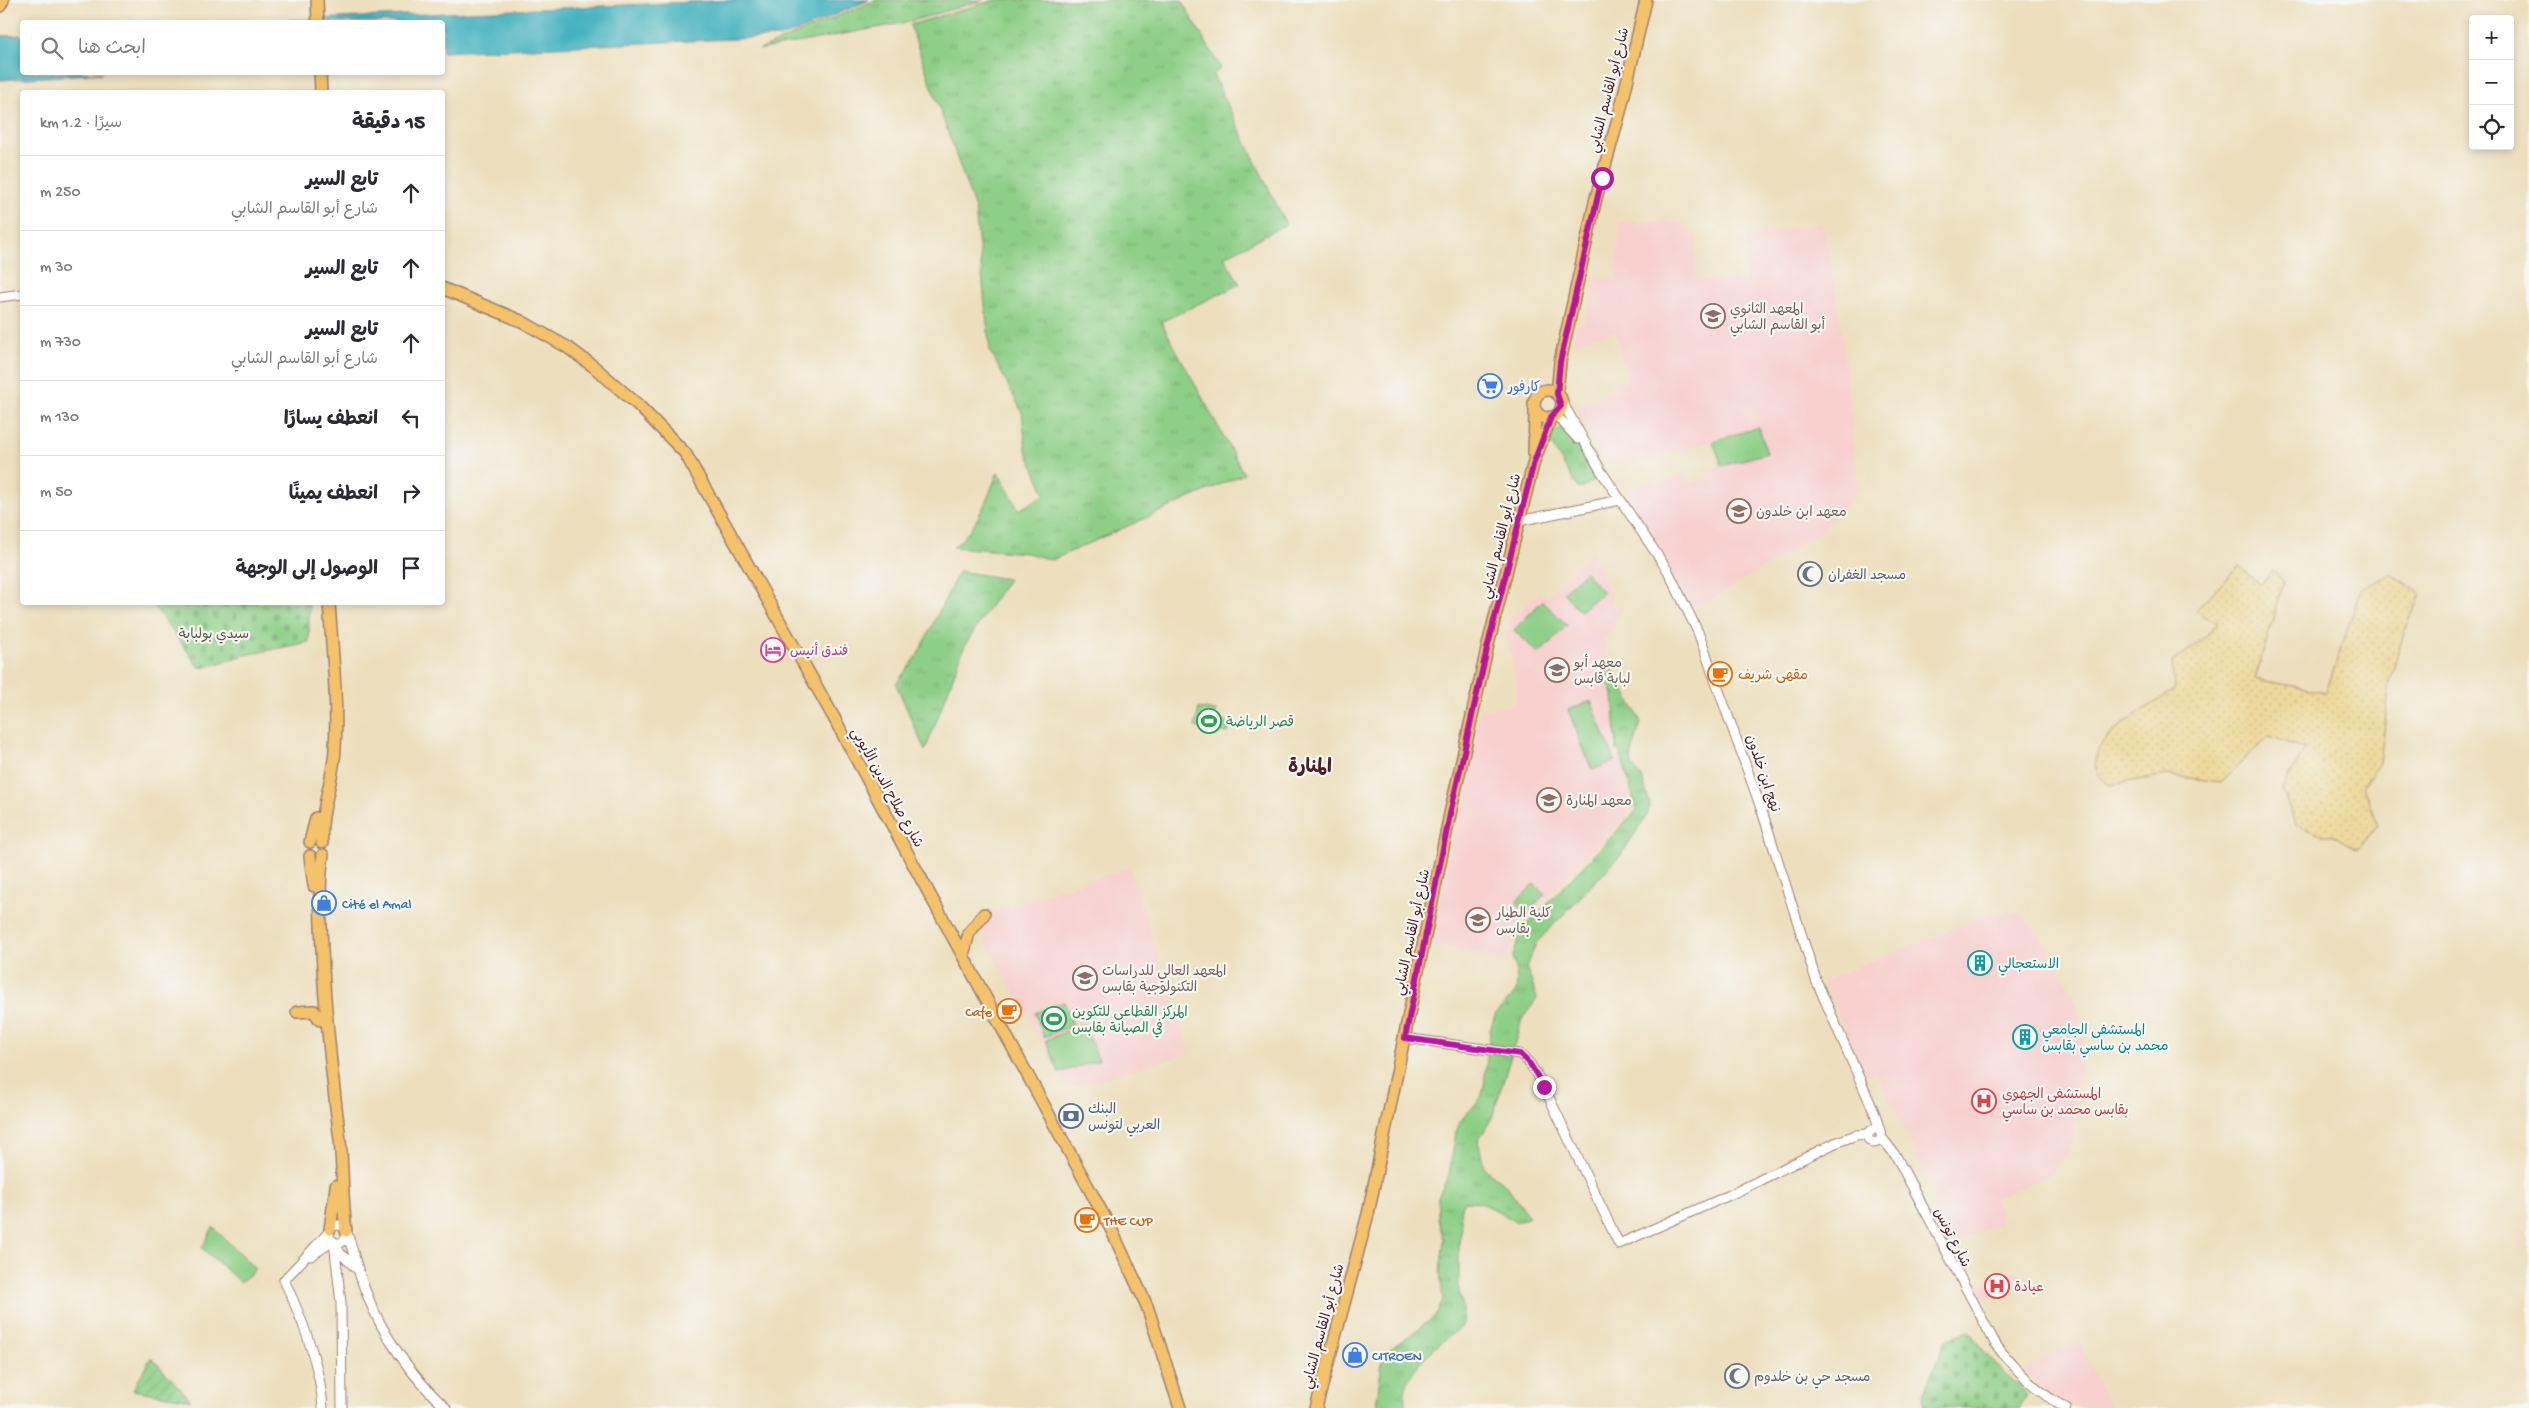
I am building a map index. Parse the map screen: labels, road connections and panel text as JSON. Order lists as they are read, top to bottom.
{
  "streets": {
    "main road": ["شارع أبو القاسم الشابي", "شارع صلاح الدين الأيوبي"],
    "street": ["نهج ابن خلدون", "شارع تونس"]
  },
  "crossings": [
    ["نهج ابن خلدون", "شارع تونس"]
  ],
  "districts": ["المنارة"],
  "parks": ["سيدي بولبابة"],
  "places": {
    "school or university": [
      "المعهد الثانوي أبو القاسم الشابي",
      "معهد ابن خلدون",
      "معهد أبو لبابة قابس",
      "معهد المنارة",
      "كلية الطيار بقابس",
      "المعهد العالي للدراسات التكنولوجية بقابس"
    ],
    "supermarket": ["كارفور"],
    "mosque": ["مسجد الغفران", "مسجد حي بن خلدوم"],
    "hotel": ["فندق أنيس"],
    "cafe": ["مقهى شريف", "Cafe", "THE CUP"],
    "sports": ["قصر الرياضة", "المركز القطاعى للتكوين في الصيانة بقابس"],
    "shop": ["Cité el Amal", "CITROEN"],
    "building": ["الاستعجالي", "المستشفى الجامعي محمد بن ساسي بقابس"],
    "hospital": ["المستشفى الجهوي بقابس محمد بن ساسي", "عيادة"],
    "bank": ["البنك العربي لتونس"]
  },
  "page": {
    "map_buttons": ["+", "−"],
    "search": "ابحث هنا",
    "heading": ["15 دقيقة", "سيرًا · 1.2 km"],
    "list": [
      ["تابع السير", "شارع أبو القاسم الشابي", "250 m"],
      ["تابع السير", "30 m"],
      ["تابع السير", "شارع أبو القاسم الشابي", "730 m"],
      ["انعطف يسارًا", "130 m"],
      ["انعطف يمينًا", "50 m"],
      "الوصول إلى الوجهة"
    ]
  }
}
